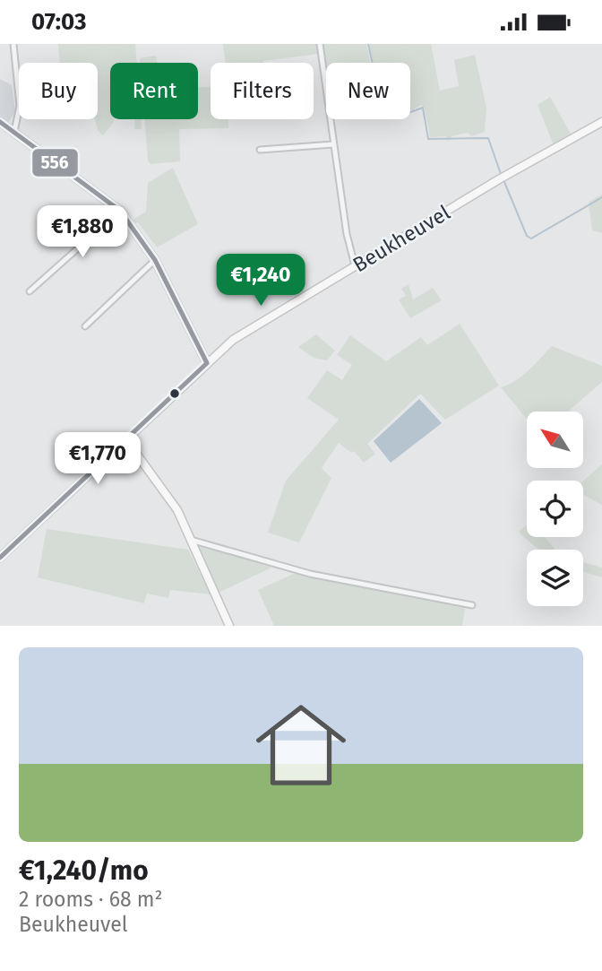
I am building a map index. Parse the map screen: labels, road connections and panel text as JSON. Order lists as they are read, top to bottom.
{
  "streets": {
    "street": ["Beukheuvel"]
  },
  "lines": ["transit line 556"],
  "north": "top left",
  "page": {
    "status": "07:03",
    "chip": [
      "Buy",
      "Rent",
      "Filters",
      "New"
    ],
    "price": ["€1,880", "€1,240", "€1,770"],
    "list": [
      {
        "name": "€1,240/mo",
        "note": "2 rooms · 68 m² · Beukheuvel"
      }
    ]
  }
}
